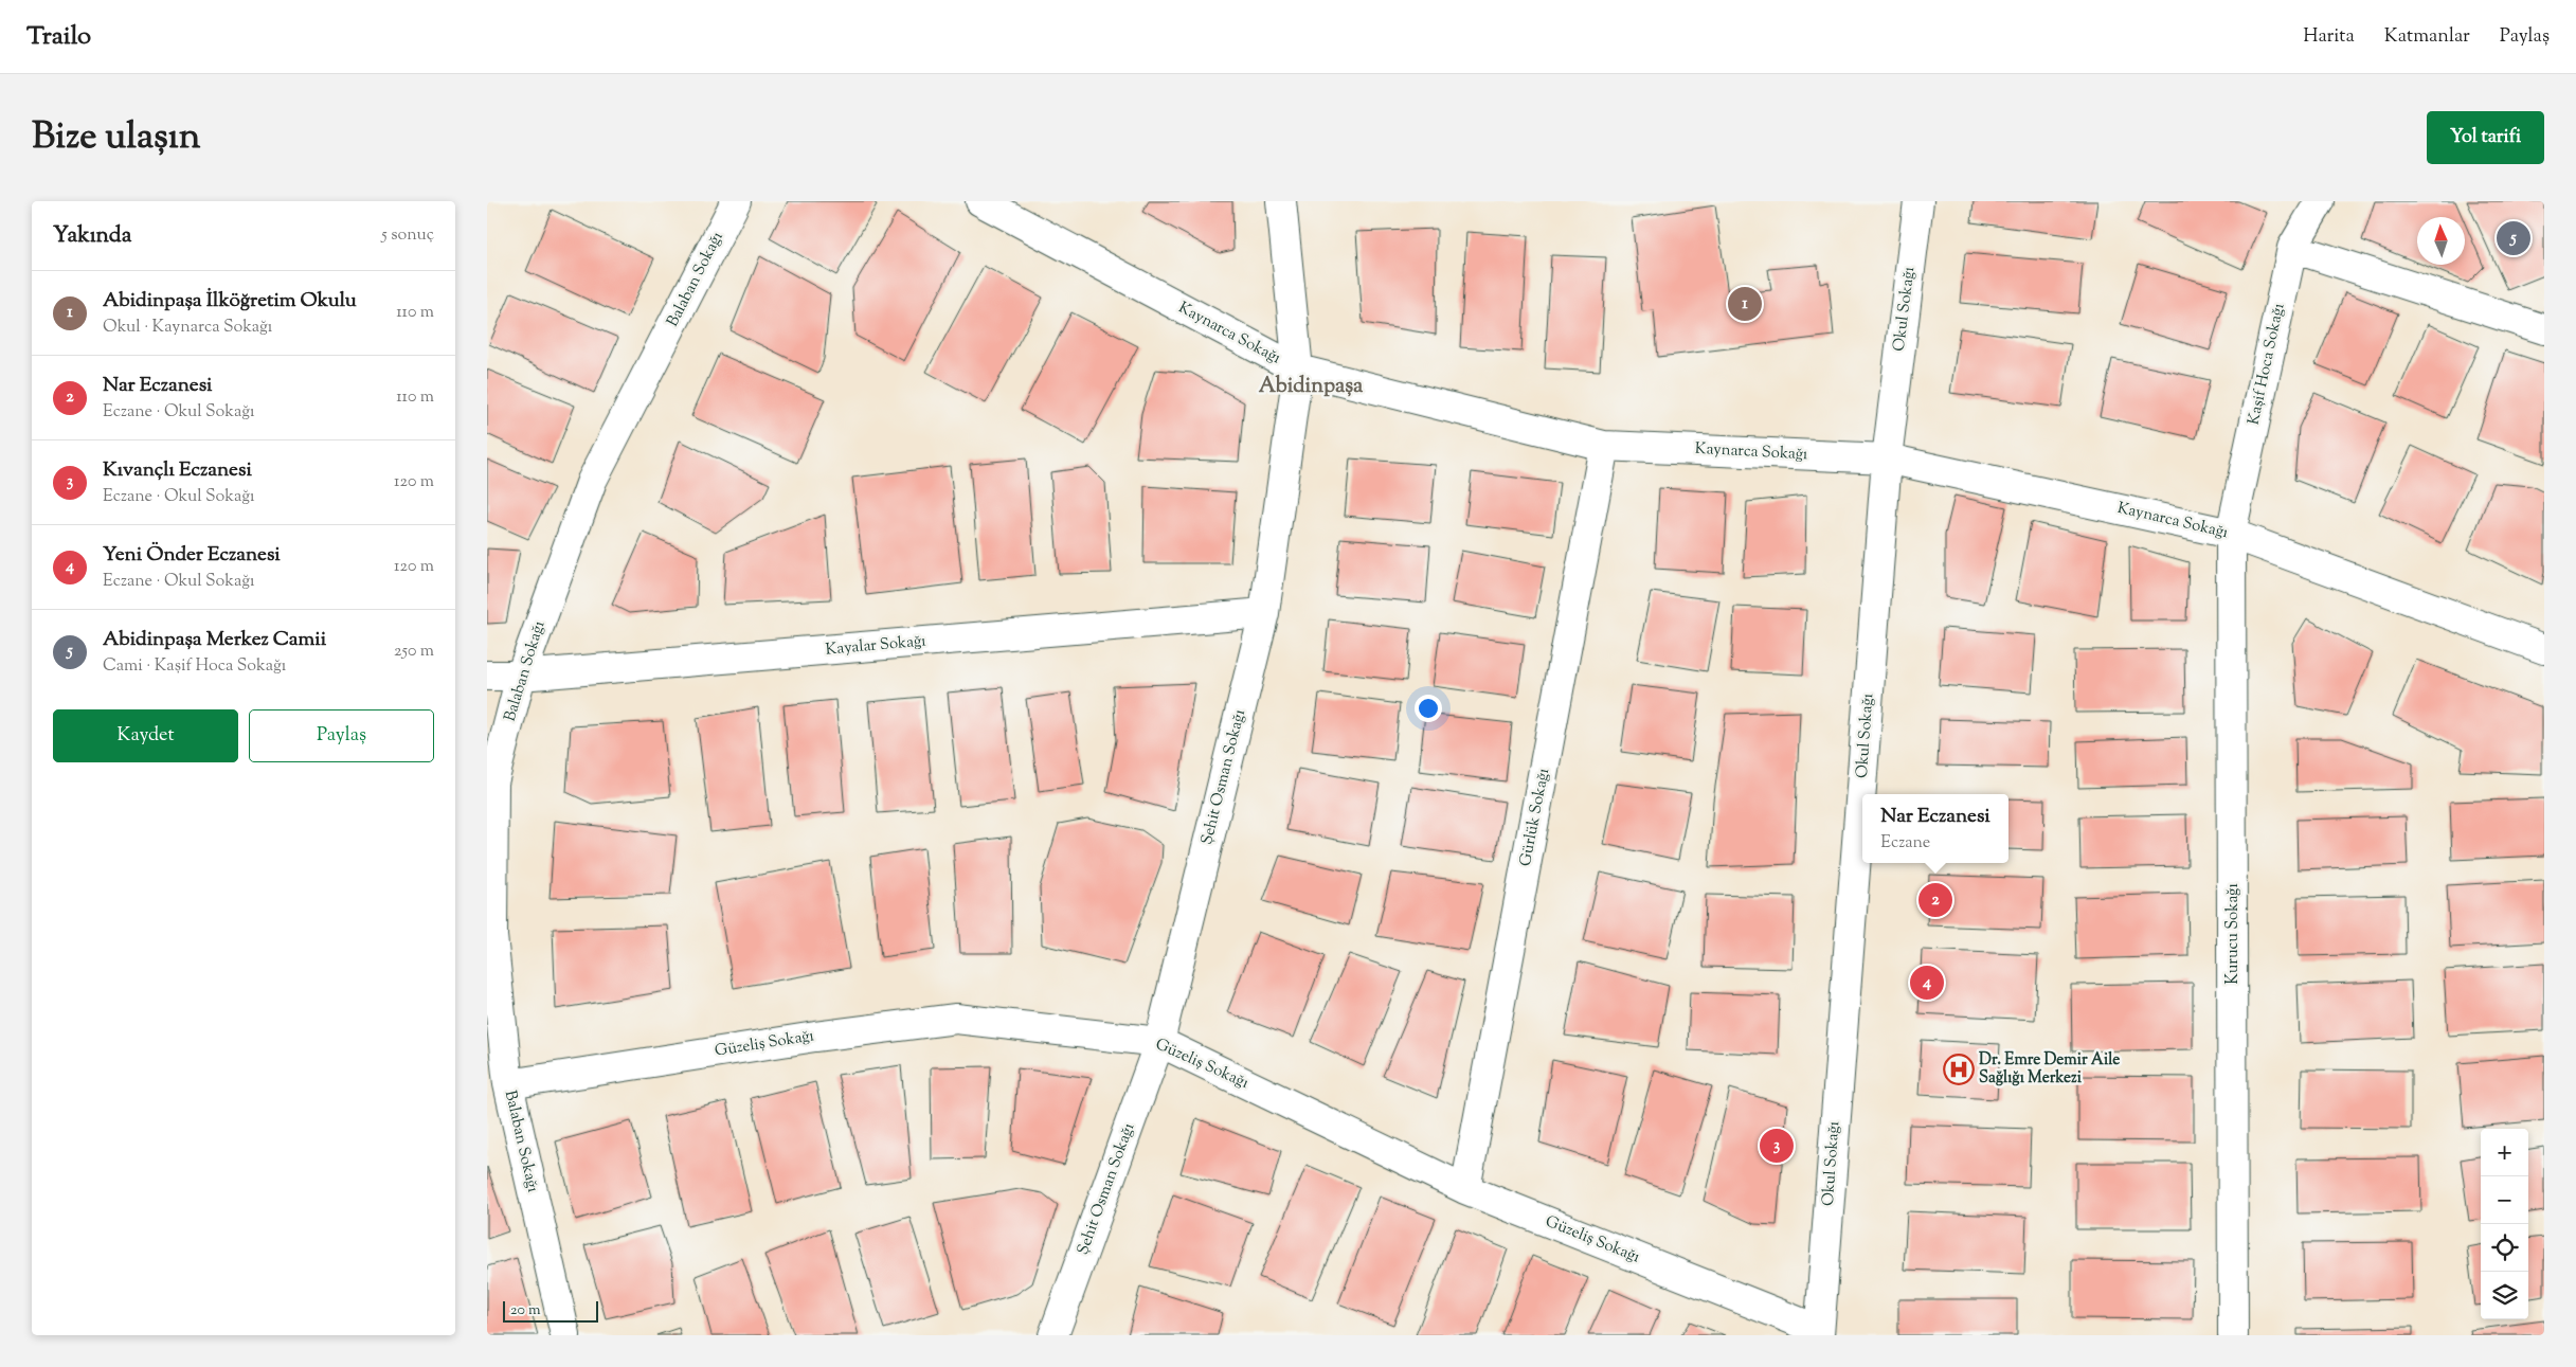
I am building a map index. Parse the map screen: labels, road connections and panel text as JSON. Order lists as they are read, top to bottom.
{
  "streets": {
    "street": [
      "Balaban Sokağı",
      "Okul Sokağı",
      "Kaynarca Sokağı",
      "Kaşif Hoca Sokağı",
      "Kayalar Sokağı",
      "Şehit Osman Sokağı",
      "Gürlük Sokağı",
      "Kurucu Sokağı",
      "Güzeliş Sokağı"
    ]
  },
  "crossings": [
    ["Balaban Sokağı", "Kayalar Sokağı"],
    ["Balaban Sokağı", "Güzeliş Sokağı"],
    ["Okul Sokağı", "Kaynarca Sokağı"],
    ["Okul Sokağı", "Güzeliş Sokağı"],
    ["Kaynarca Sokağı", "Kaşif Hoca Sokağı"],
    ["Kaynarca Sokağı", "Şehit Osman Sokağı"],
    ["Kaynarca Sokağı", "Gürlük Sokağı"],
    ["Kaynarca Sokağı", "Kurucu Sokağı"],
    ["Kaşif Hoca Sokağı", "Kurucu Sokağı"],
    ["Kayalar Sokağı", "Şehit Osman Sokağı"],
    ["Şehit Osman Sokağı", "Güzeliş Sokağı"],
    ["Gürlük Sokağı", "Güzeliş Sokağı"]
  ],
  "districts": ["Abidinpaşa"],
  "places": {
    "hospital": ["Dr. Emre Demir Aile Sağlığı Merkezi"]
  },
  "scale_bar": "20 m",
  "north": "top",
  "page": {
    "header": "Trailo",
    "nav": ["Harita", "Katmanlar", "Paylaş"],
    "title": "Bize ulaşın",
    "buttons": [
      "Yol tarifi",
      ["Kaydet", "Paylaş"]
    ],
    "heading": ["Yakında", "5 sonuç"],
    "pins": [
      "5",
      "1",
      "2",
      "4",
      "3"
    ],
    "list": [
      {
        "mark": "1",
        "name": "Abidinpaşa İlköğretim Okulu",
        "note": "Okul · Kaynarca Sokağı",
        "value": "110 m"
      },
      {
        "mark": "2",
        "name": "Nar Eczanesi",
        "note": "Eczane · Okul Sokağı",
        "value": "110 m"
      },
      {
        "mark": "3",
        "name": "Kıvançlı Eczanesi",
        "note": "Eczane · Okul Sokağı",
        "value": "120 m"
      },
      {
        "mark": "4",
        "name": "Yeni Önder Eczanesi",
        "note": "Eczane · Okul Sokağı",
        "value": "120 m"
      },
      {
        "mark": "5",
        "name": "Abidinpaşa Merkez Camii",
        "note": "Cami · Kaşif Hoca Sokağı",
        "value": "250 m"
      }
    ],
    "popup": ["Nar Eczanesi", "Eczane"],
    "map_buttons": ["+", "−"],
    "scale": "20 m"
  }
}
